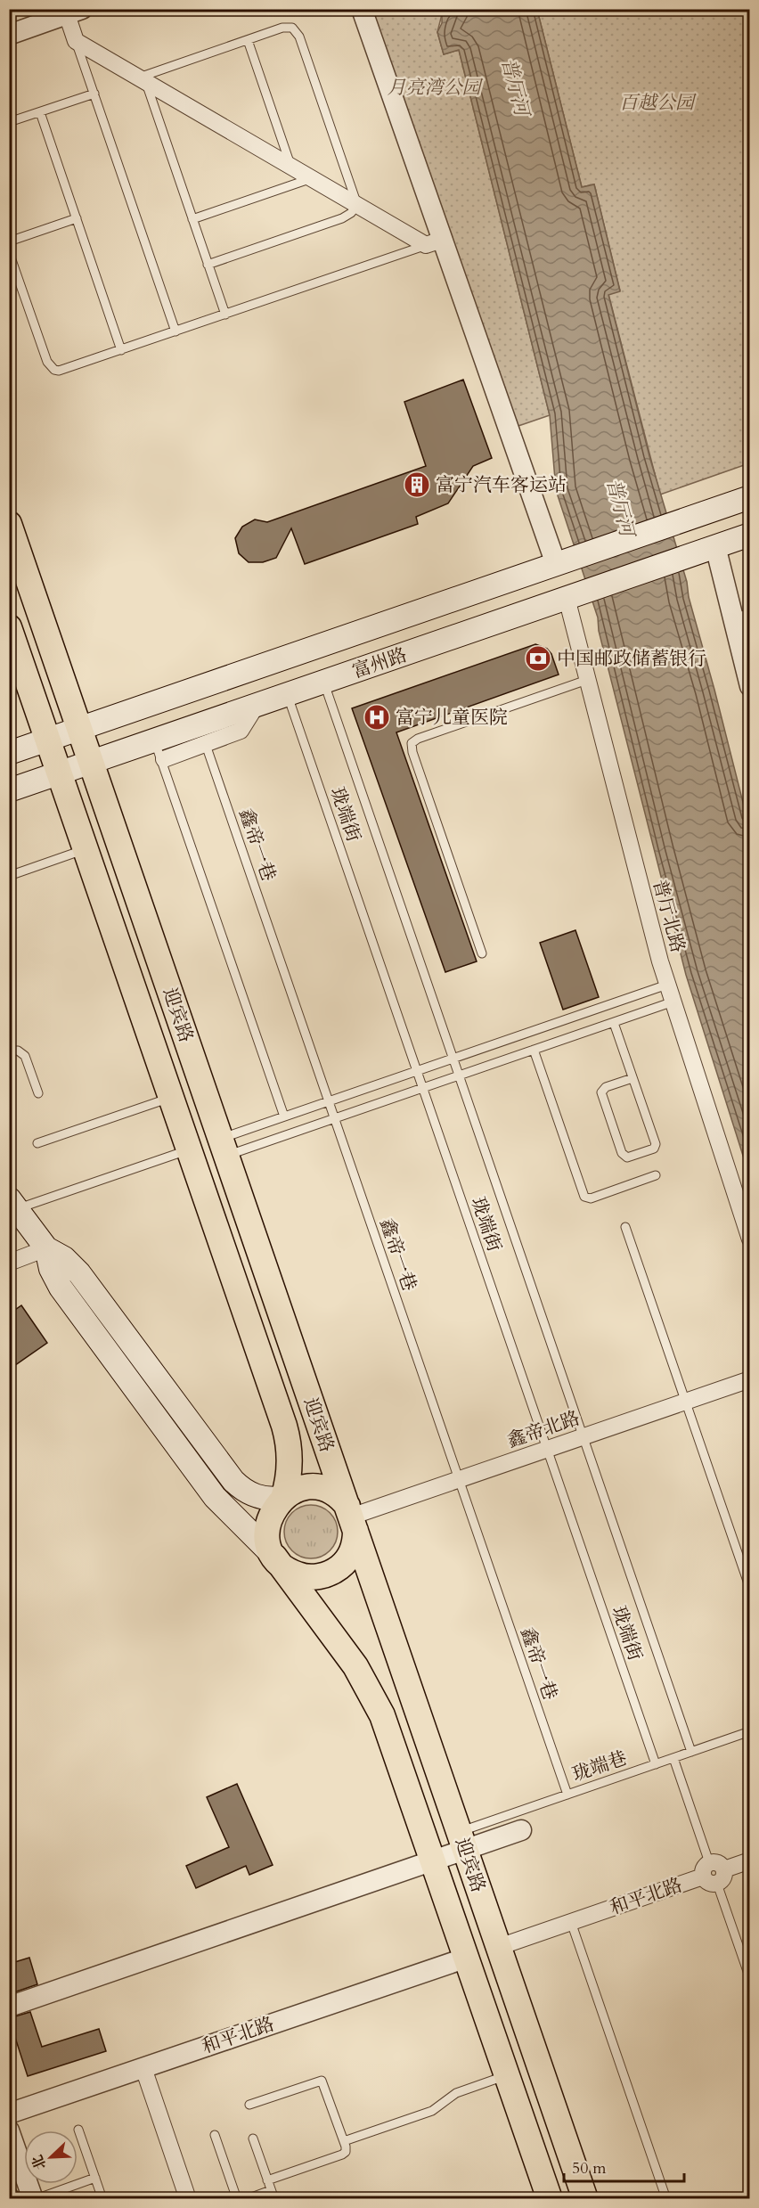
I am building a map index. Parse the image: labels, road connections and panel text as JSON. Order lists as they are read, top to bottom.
{
  "streets": {
    "main road": ["富州路", "迎宾路"],
    "street": ["普厅北路", "鑫帝北路", "和平北路"],
    "lane": ["珑端街", "鑫帝一巷", "珑端巷"]
  },
  "crossings": [
    ["富州路", "珑端街"],
    ["富州路", "鑫帝一巷"],
    ["富州路", "普厅北路"],
    ["富州路", "迎宾路"],
    ["珑端街", "鑫帝北路"],
    ["珑端街", "珑端巷"],
    ["鑫帝一巷", "鑫帝北路"],
    ["鑫帝一巷", "珑端巷"],
    ["迎宾路", "鑫帝北路"],
    ["迎宾路", "珑端巷"],
    ["迎宾路", "和平北路"]
  ],
  "water": ["普厅河"],
  "parks": ["月亮湾公园", "百越公园"],
  "places": {
    "building": ["富宁汽车客运站"],
    "bank": ["中国邮政储蓄银行"],
    "hospital": ["富宁儿童医院"]
  },
  "scale_bar": "50 m",
  "north": "bottom left"
}
